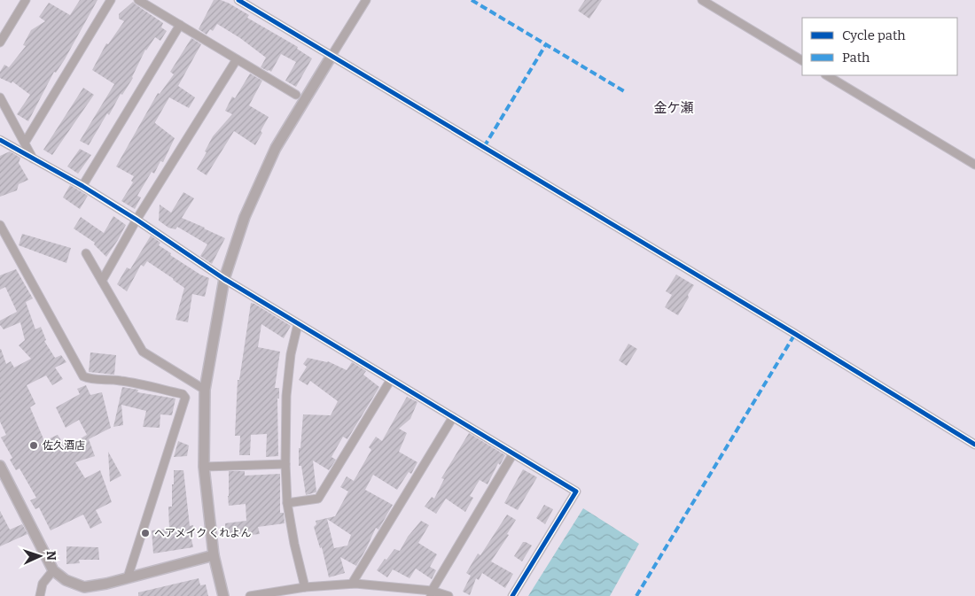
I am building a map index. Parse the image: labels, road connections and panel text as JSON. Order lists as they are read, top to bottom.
{
  "districts": ["金ケ瀬"],
  "places": ["佐久酒店", "ヘアメイク くれよん"],
  "legend": ["Cycle path", "Path"],
  "north": "right"
}
